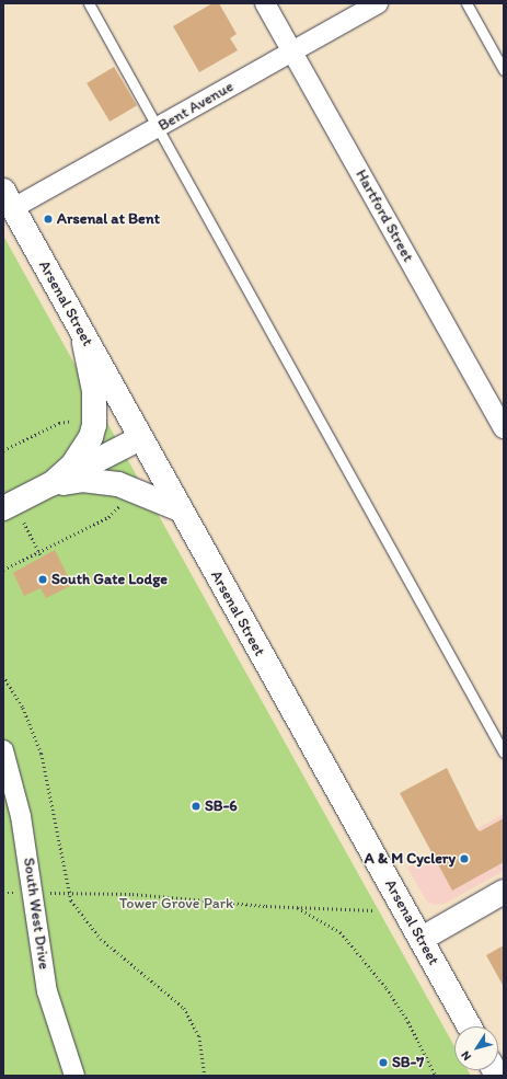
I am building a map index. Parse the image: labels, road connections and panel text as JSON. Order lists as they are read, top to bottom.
{
  "streets": {
    "main road": ["Arsenal Street"],
    "street": ["Bent Avenue", "Hartford Street", "South West Drive"]
  },
  "crossings": [
    ["Bent Avenue", "Hartford Street"],
    ["Bent Avenue", "Arsenal Street"]
  ],
  "parks": ["Tower Grove Park"],
  "places": [
    "Arsenal at Bent",
    "South Gate Lodge",
    "SB-6",
    "A & M Cyclery",
    "SB-7"
  ],
  "north": "bottom left"
}
